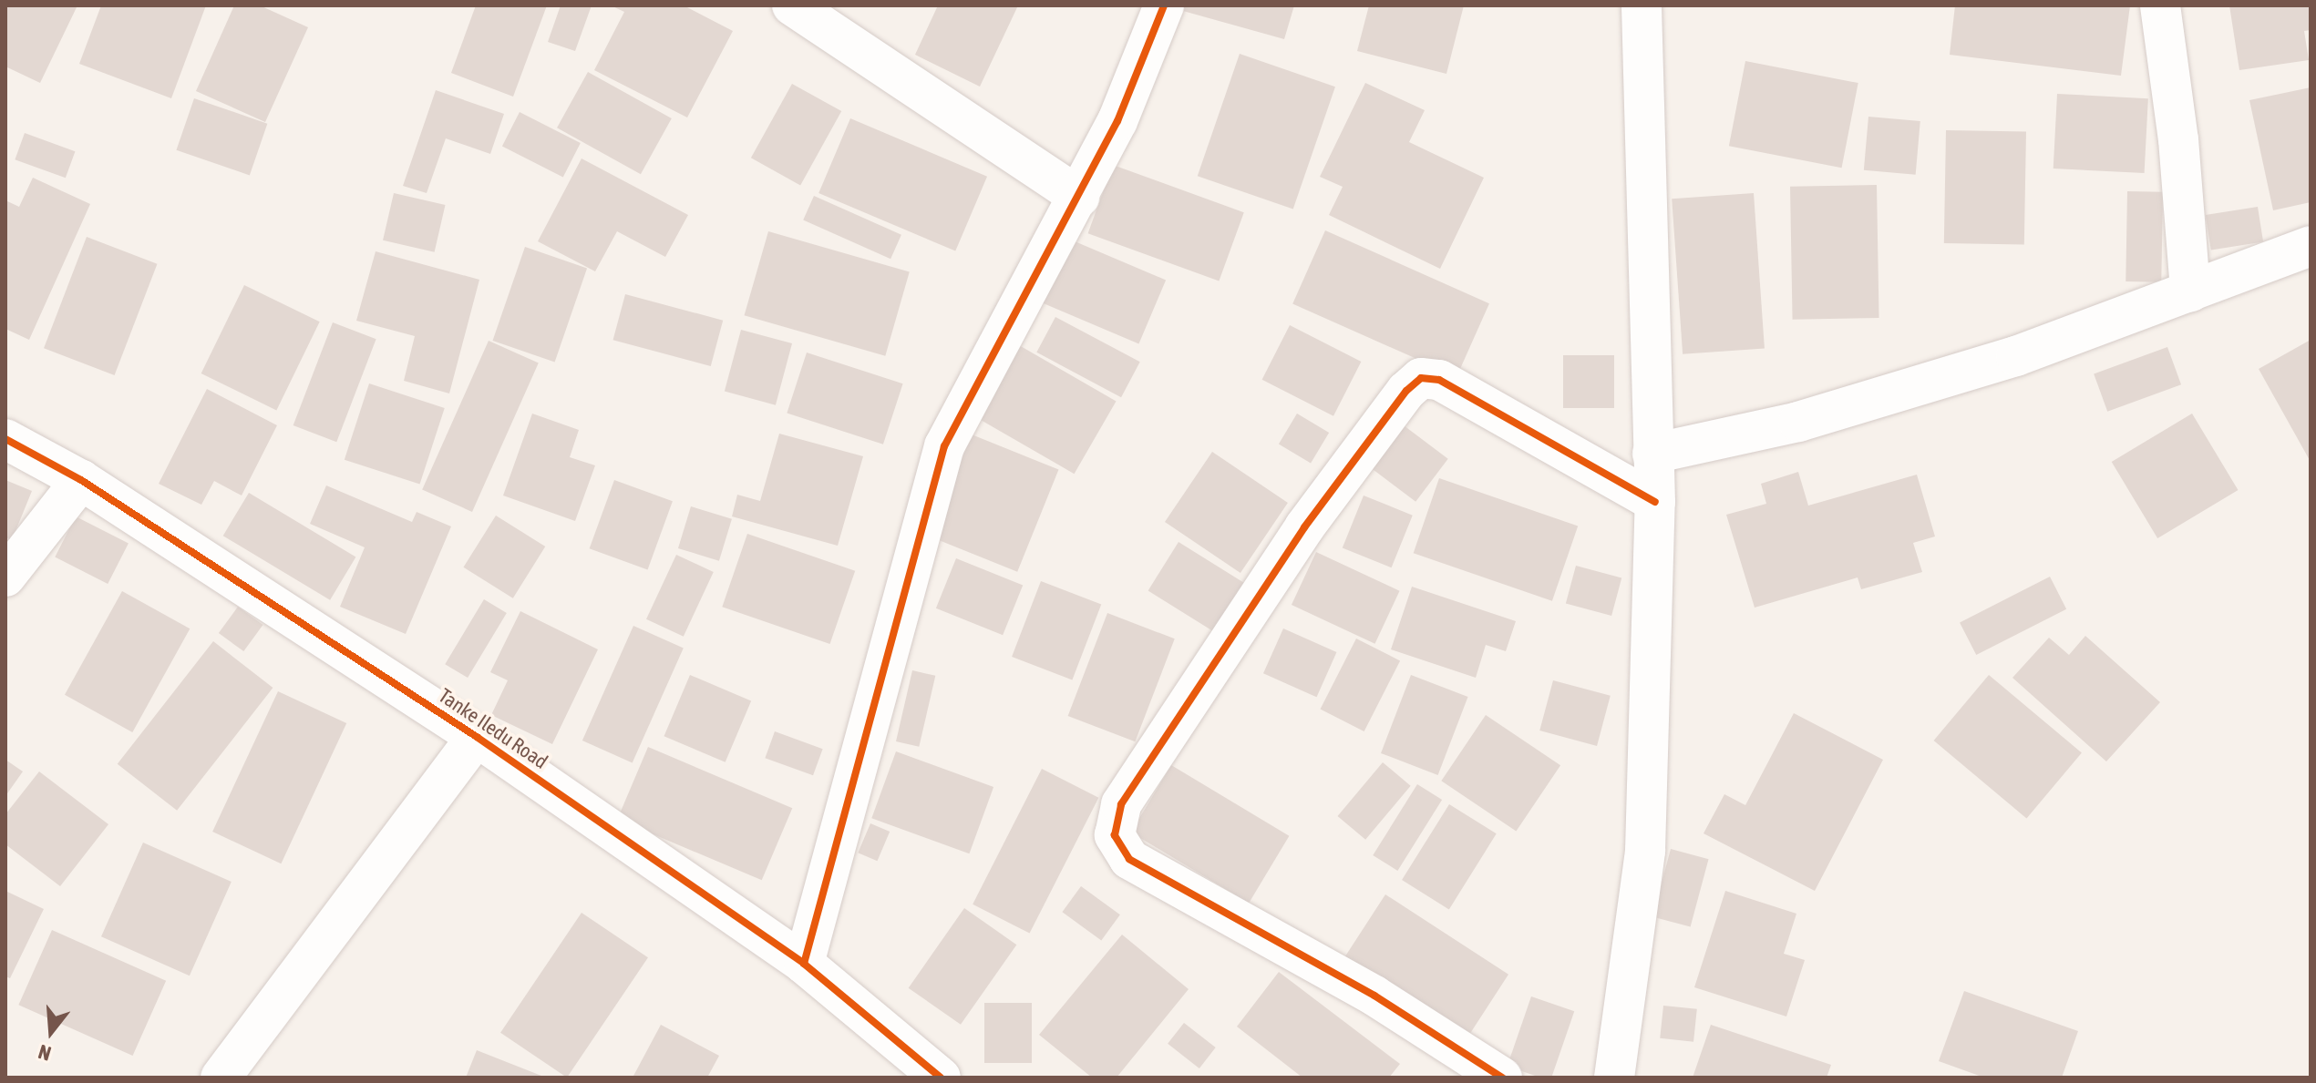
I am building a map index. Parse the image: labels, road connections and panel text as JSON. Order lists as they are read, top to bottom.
{
  "streets": {
    "street": ["Tanke Iledu Road"]
  },
  "north": "bottom"
}
